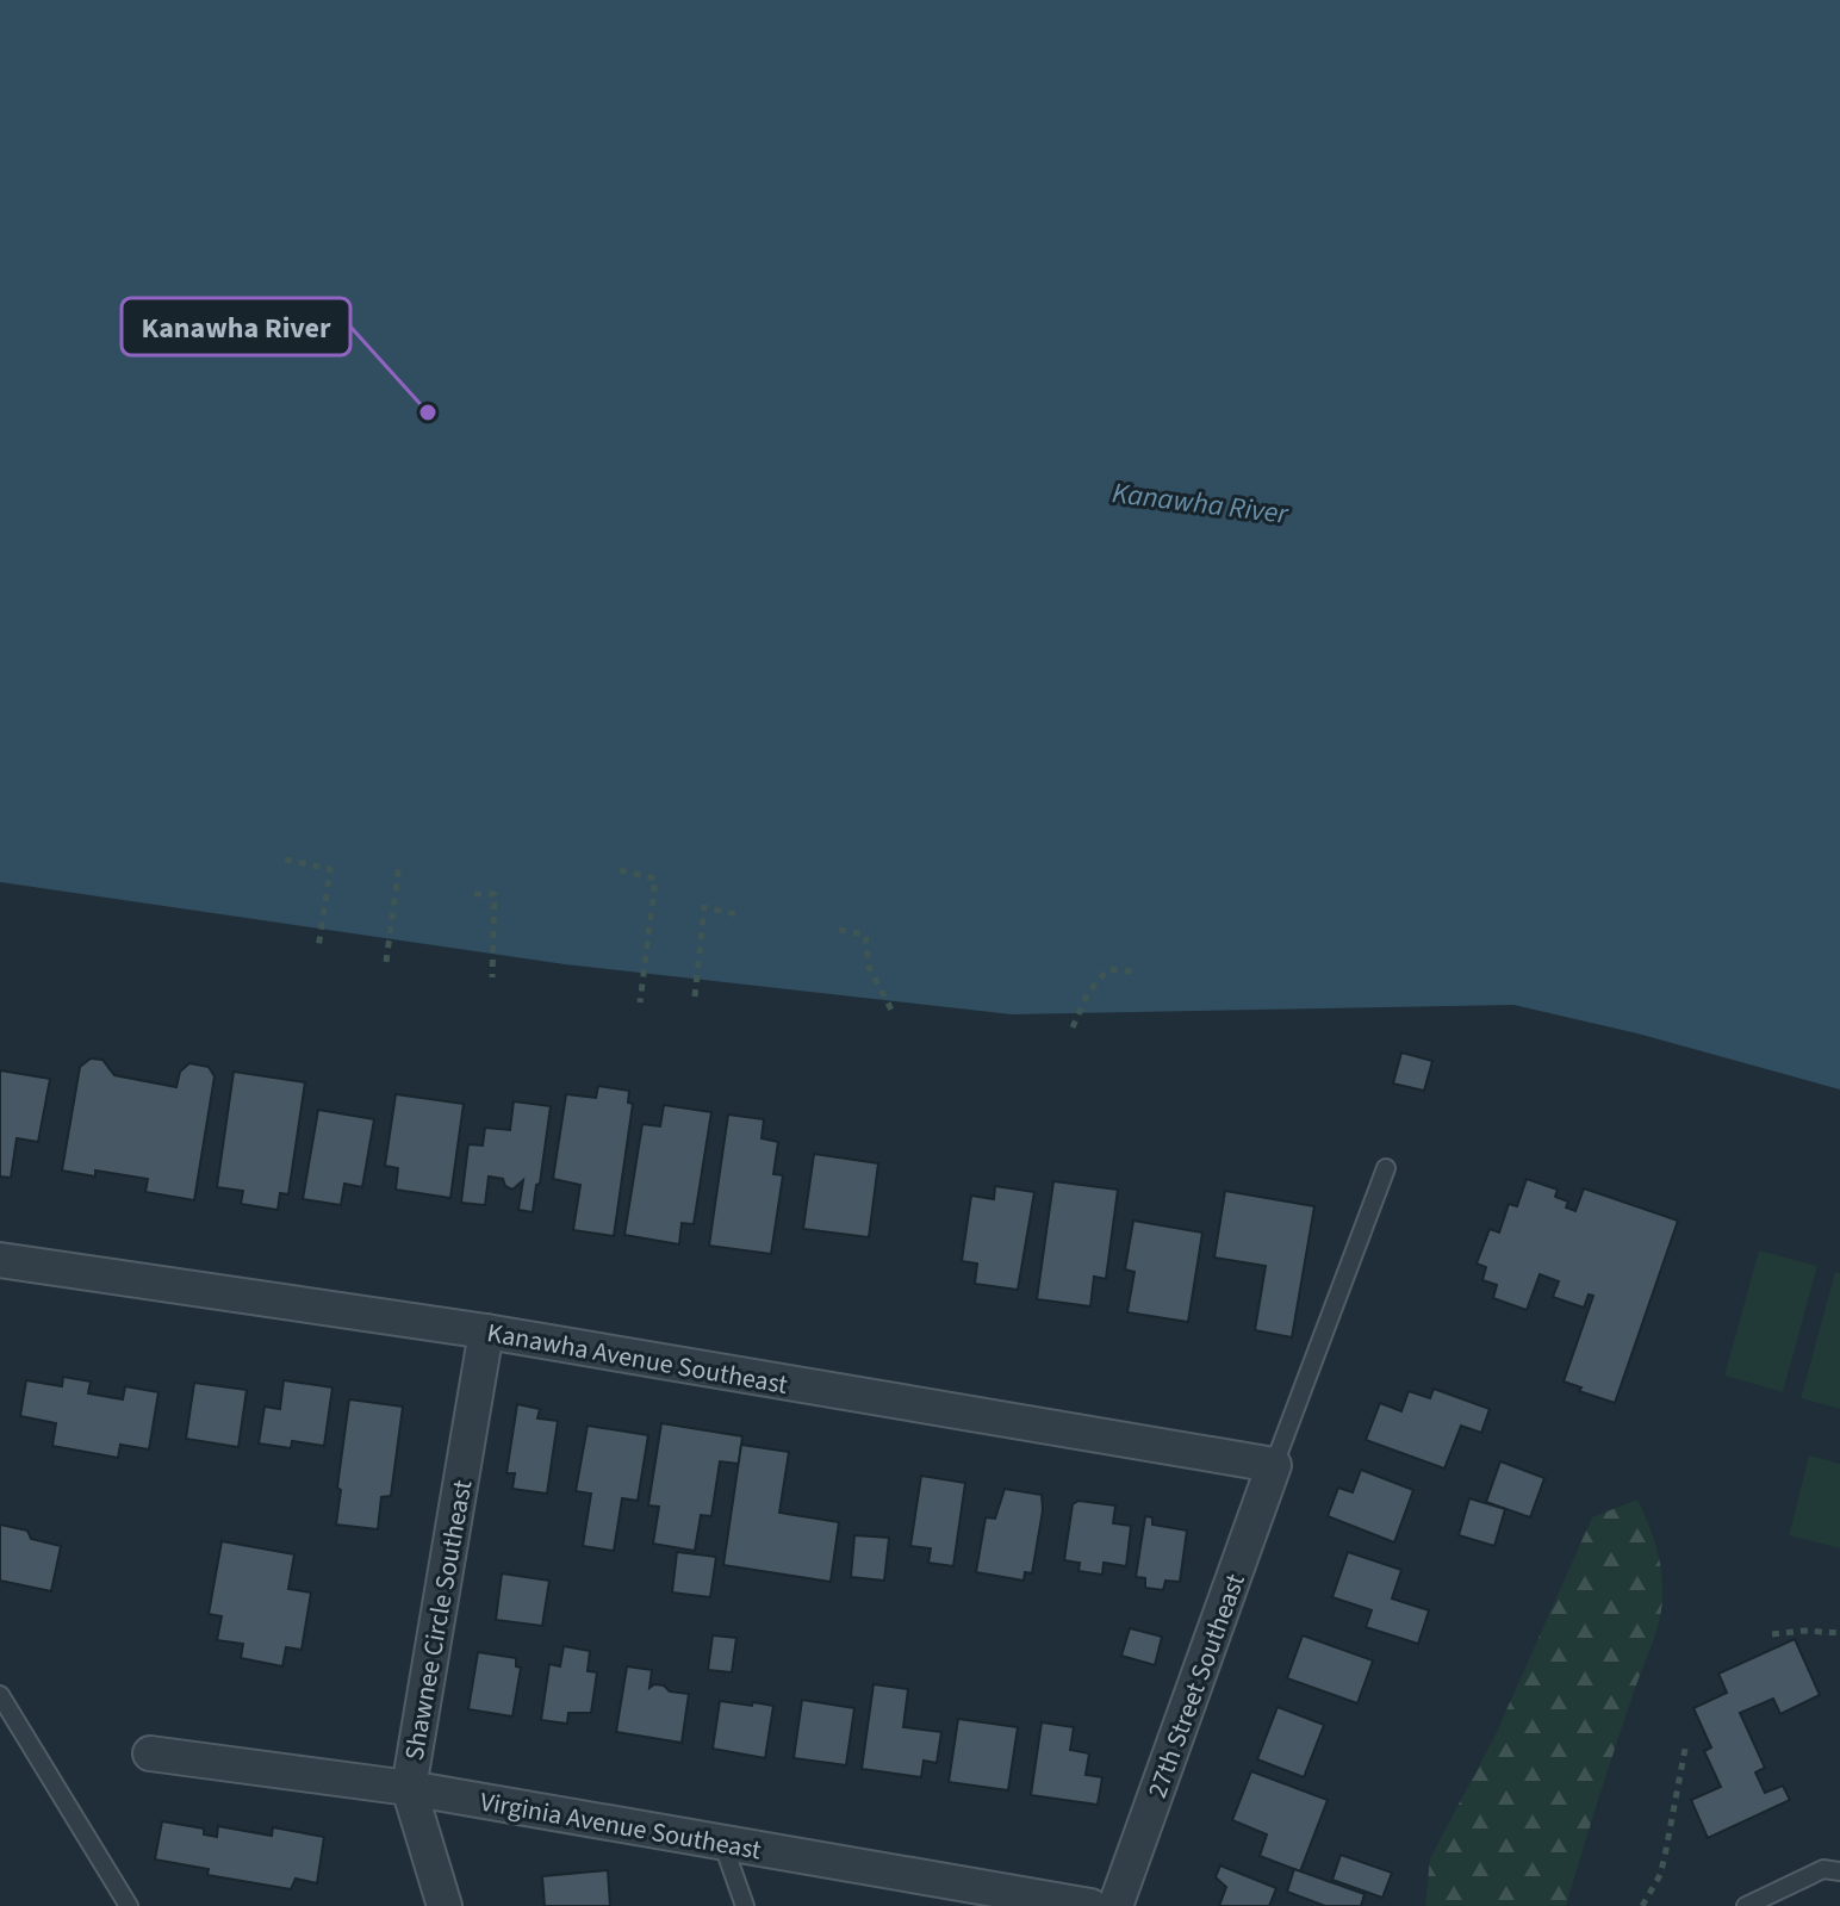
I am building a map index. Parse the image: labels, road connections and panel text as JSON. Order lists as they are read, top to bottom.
{
  "streets": {
    "street": [
      "Kanawha Avenue Southeast",
      "Shawnee Circle Southeast",
      "27th Street Southeast",
      "Virginia Avenue Southeast"
    ]
  },
  "crossings": [
    ["Kanawha Avenue Southeast", "Shawnee Circle Southeast"],
    ["Kanawha Avenue Southeast", "27th Street Southeast"],
    ["Shawnee Circle Southeast", "Virginia Avenue Southeast"]
  ],
  "water": ["Kanawha River"],
  "places": ["Kanawha River"]
}
